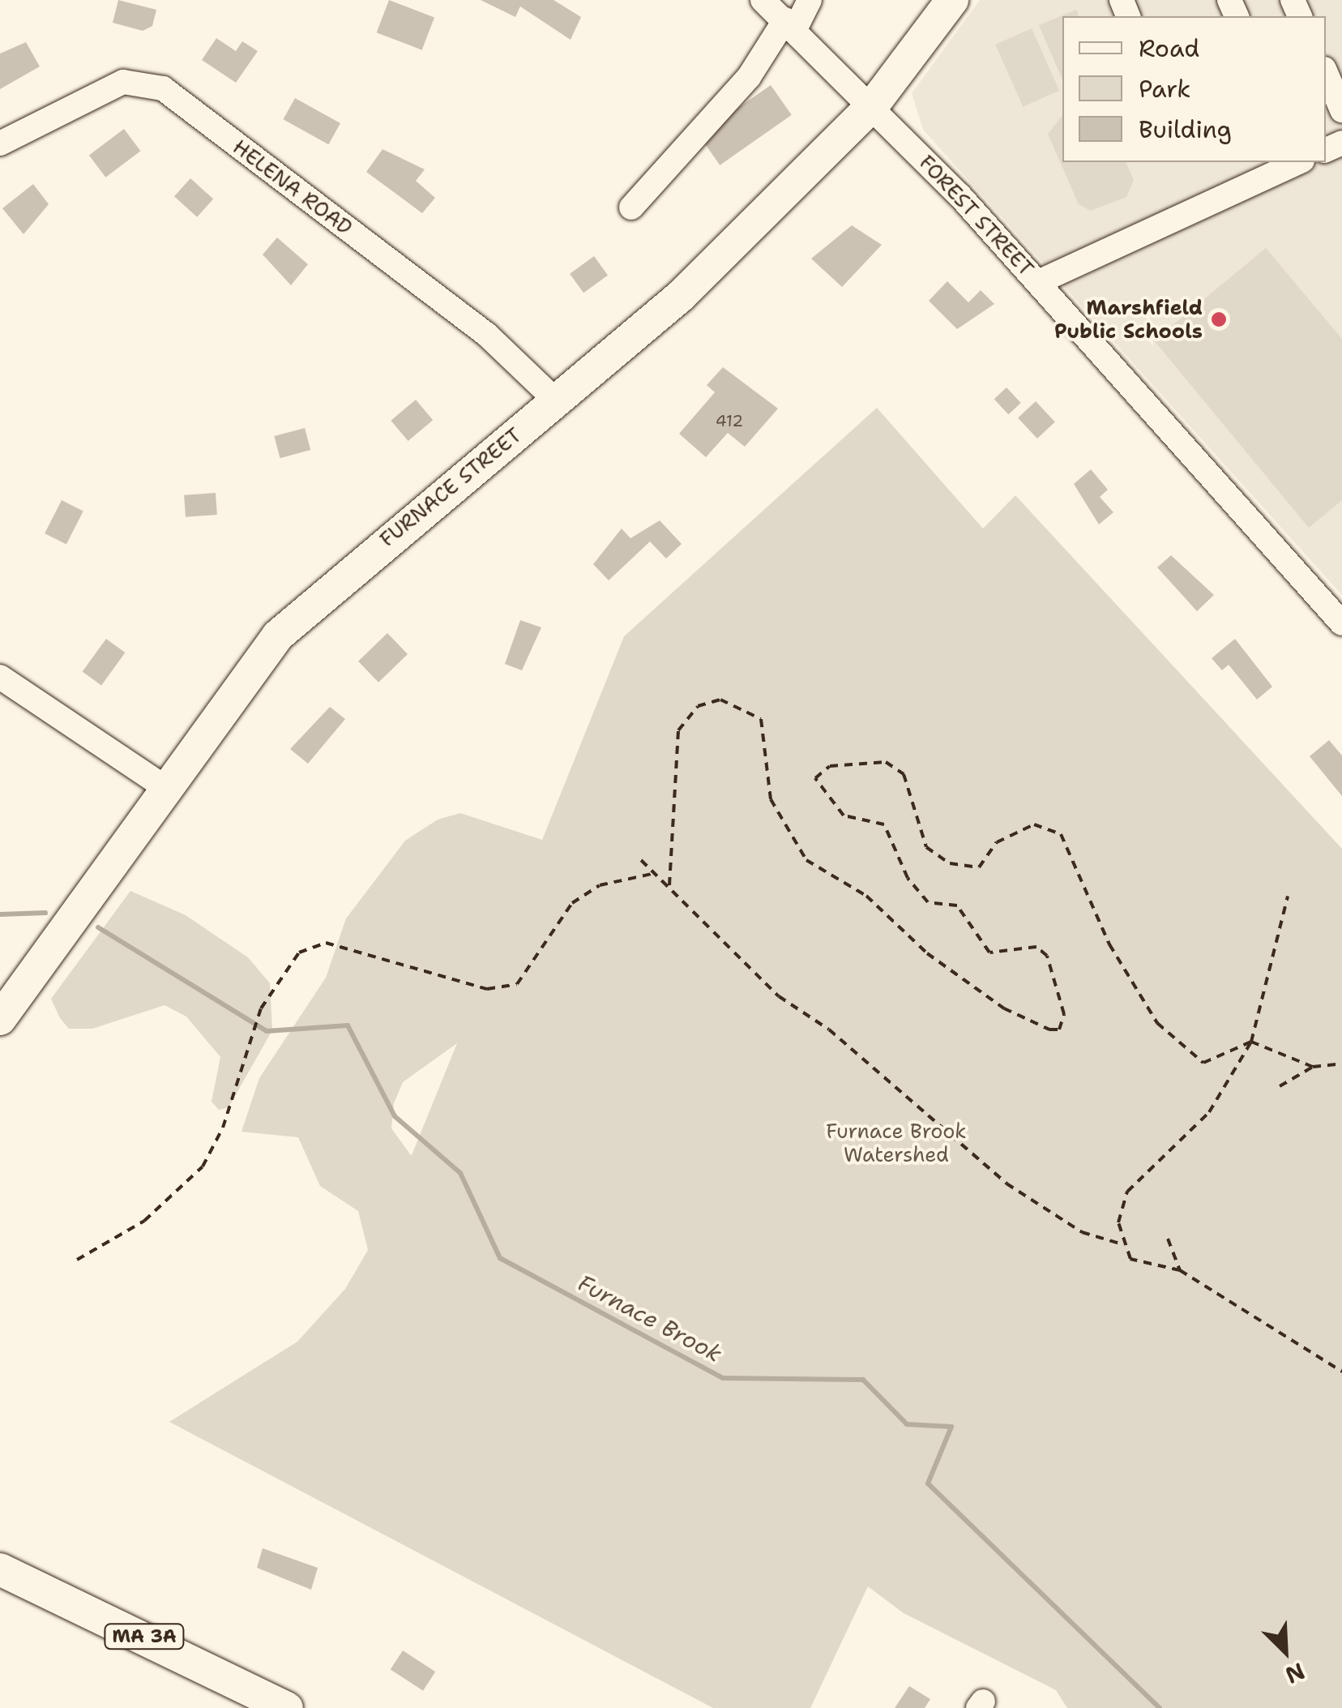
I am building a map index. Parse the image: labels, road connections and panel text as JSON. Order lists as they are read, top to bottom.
{
  "streets": {
    "main road": ["FURNACE STREET", "MA 3A"],
    "street": ["HELENA ROAD", "FOREST STREET"]
  },
  "crossings": [
    ["HELENA ROAD", "FURNACE STREET"],
    ["FOREST STREET", "FURNACE STREET"]
  ],
  "water": ["Furnace Brook"],
  "parks": ["Furnace Brook Watershed"],
  "places": ["Marshfield Public Schools"],
  "house_numbers": ["412"],
  "legend": ["Road", "Park", "Building"],
  "north": "bottom right"
}
